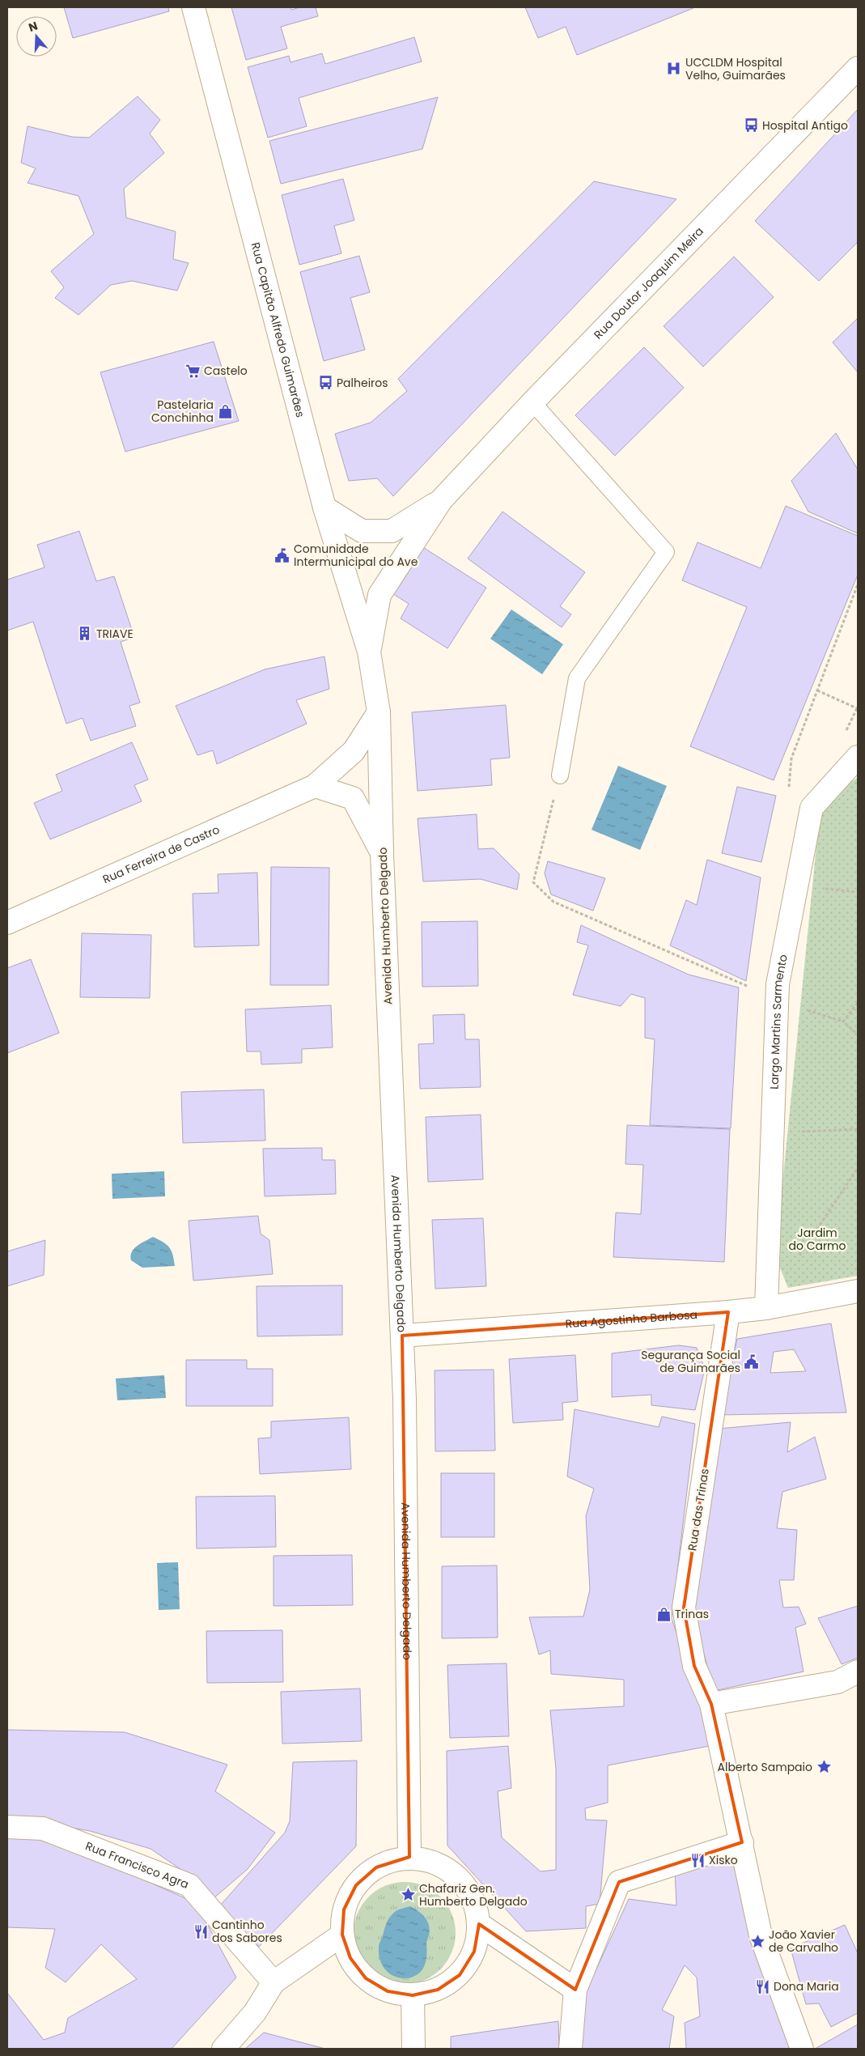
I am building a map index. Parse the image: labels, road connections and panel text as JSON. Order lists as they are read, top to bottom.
{
  "streets": {
    "street": [
      "Rua Doutor Joaquim Meira",
      "Rua Capitão Alfredo Guimarães",
      "Rua Ferreira de Castro",
      "Avenida Humberto Delgado",
      "Largo Martins Sarmento",
      "Rua Agostinho Barbosa",
      "Rua das Trinas",
      "Rua Francisco Agra"
    ]
  },
  "crossings": [
    ["Rua Doutor Joaquim Meira", "Rua Capitão Alfredo Guimarães"],
    ["Rua Doutor Joaquim Meira", "Avenida Humberto Delgado"],
    ["Rua Capitão Alfredo Guimarães", "Avenida Humberto Delgado"],
    ["Rua Ferreira de Castro", "Avenida Humberto Delgado"],
    ["Avenida Humberto Delgado", "Rua Agostinho Barbosa"],
    ["Largo Martins Sarmento", "Rua Agostinho Barbosa"],
    ["Rua Agostinho Barbosa", "Rua das Trinas"]
  ],
  "parks": ["Jardim do Carmo"],
  "places": {
    "hospital": ["UCCLDM Hospital Velho, Guimarães"],
    "bus stop": ["Hospital Antigo", "Palheiros"],
    "supermarket": ["Castelo"],
    "shop": ["Pastelaria Conchinha", "Trinas"],
    "public building": ["Comunidade Intermunicipal do Ave", "Segurança Social de Guimarães"],
    "building": ["TRIAVE"],
    "place": ["Alberto Sampaio", "Chafariz Gen. Humberto Delgado", "João Xavier de Carvalho"],
    "restaurant": ["Xisko", "Cantinho dos Sabores", "Dona Maria"]
  },
  "north": "top"
}
